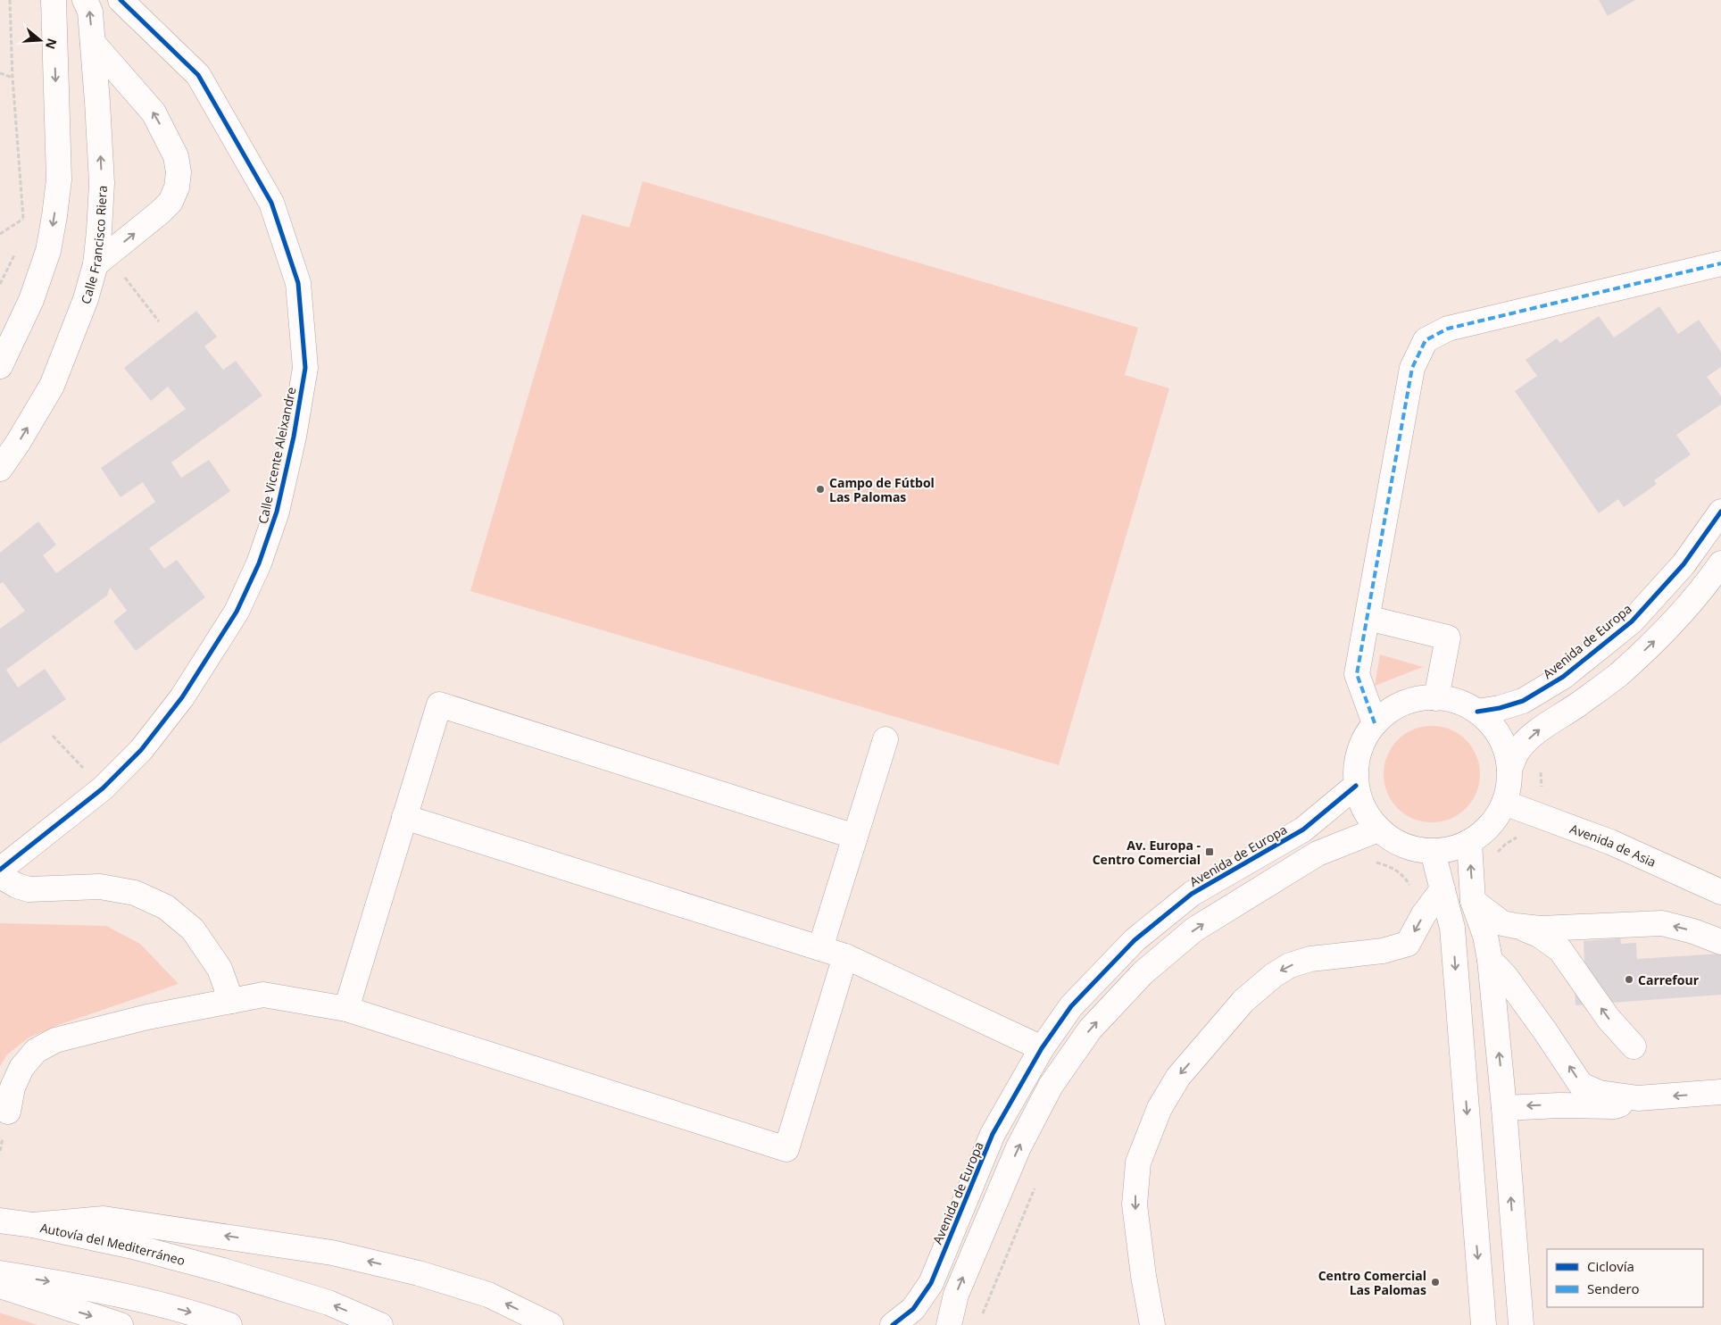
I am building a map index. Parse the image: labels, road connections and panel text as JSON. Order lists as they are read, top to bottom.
{
  "streets": {
    "main road": [
      "Calle Francisco Riera",
      "Calle Vicente Aleixandre",
      "Avenida de Europa",
      "Avenida de Asia",
      "Autovía del Mediterráneo"
    ]
  },
  "crossings": [
    ["Avenida de Europa", "Avenida de Asia"]
  ],
  "places": {
    "other": ["Campo de Fútbol Las Palomas", "Carrefour", "Centro Comercial Las Palomas"],
    "transit": ["Av. Europa - Centro Comercial"]
  },
  "legend": ["Ciclovía", "Sendero"],
  "north": "right"
}
